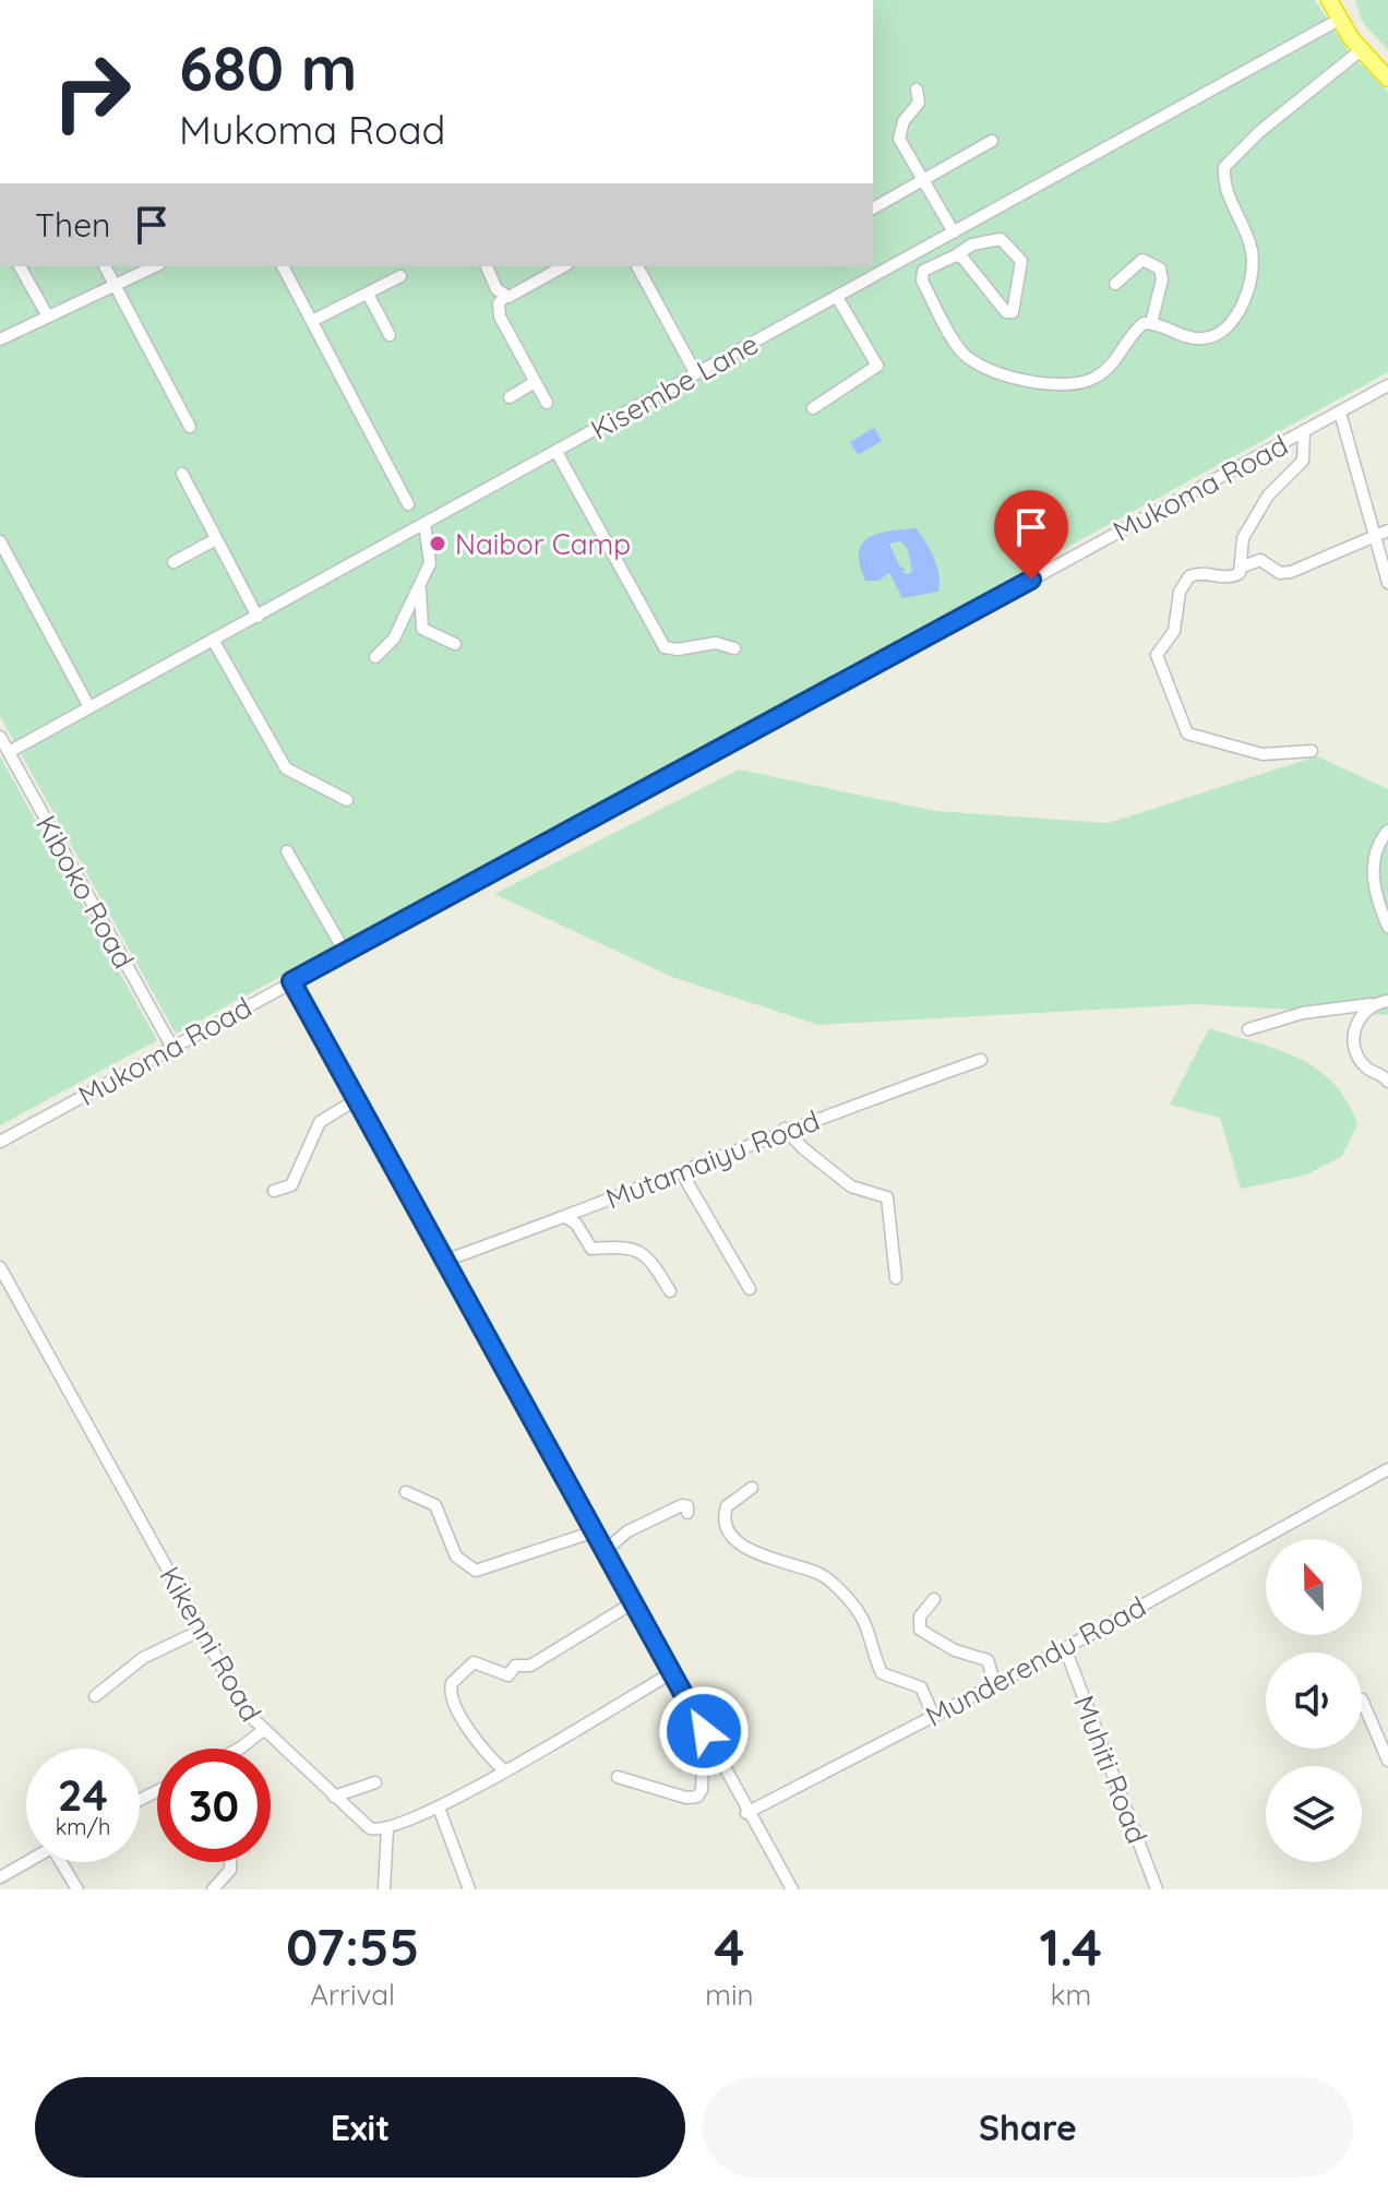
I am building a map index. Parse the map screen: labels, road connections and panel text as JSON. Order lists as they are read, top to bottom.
{
  "streets": {
    "street": [
      "Kisembe Lane",
      "Mukoma Road",
      "Kiboko Road",
      "Mutamaiyu Road",
      "Kikenni Road",
      "Munderendu Road",
      "Muhiti Road"
    ]
  },
  "crossings": [
    ["Kisembe Lane", "Kiboko Road"],
    ["Mukoma Road", "Kiboko Road"],
    ["Munderendu Road", "Muhiti Road"]
  ],
  "places": ["Naibor Camp"],
  "north": "top",
  "page": {
    "turn": ["680 m", "Mukoma Road"],
    "then": "Then",
    "speed": "24 km/h",
    "limit": "30",
    "eta": [
      "07:55",
      "Arrival",
      "4",
      "min",
      "1.4",
      "km"
    ],
    "buttons": ["Exit", "Share"]
  }
}
